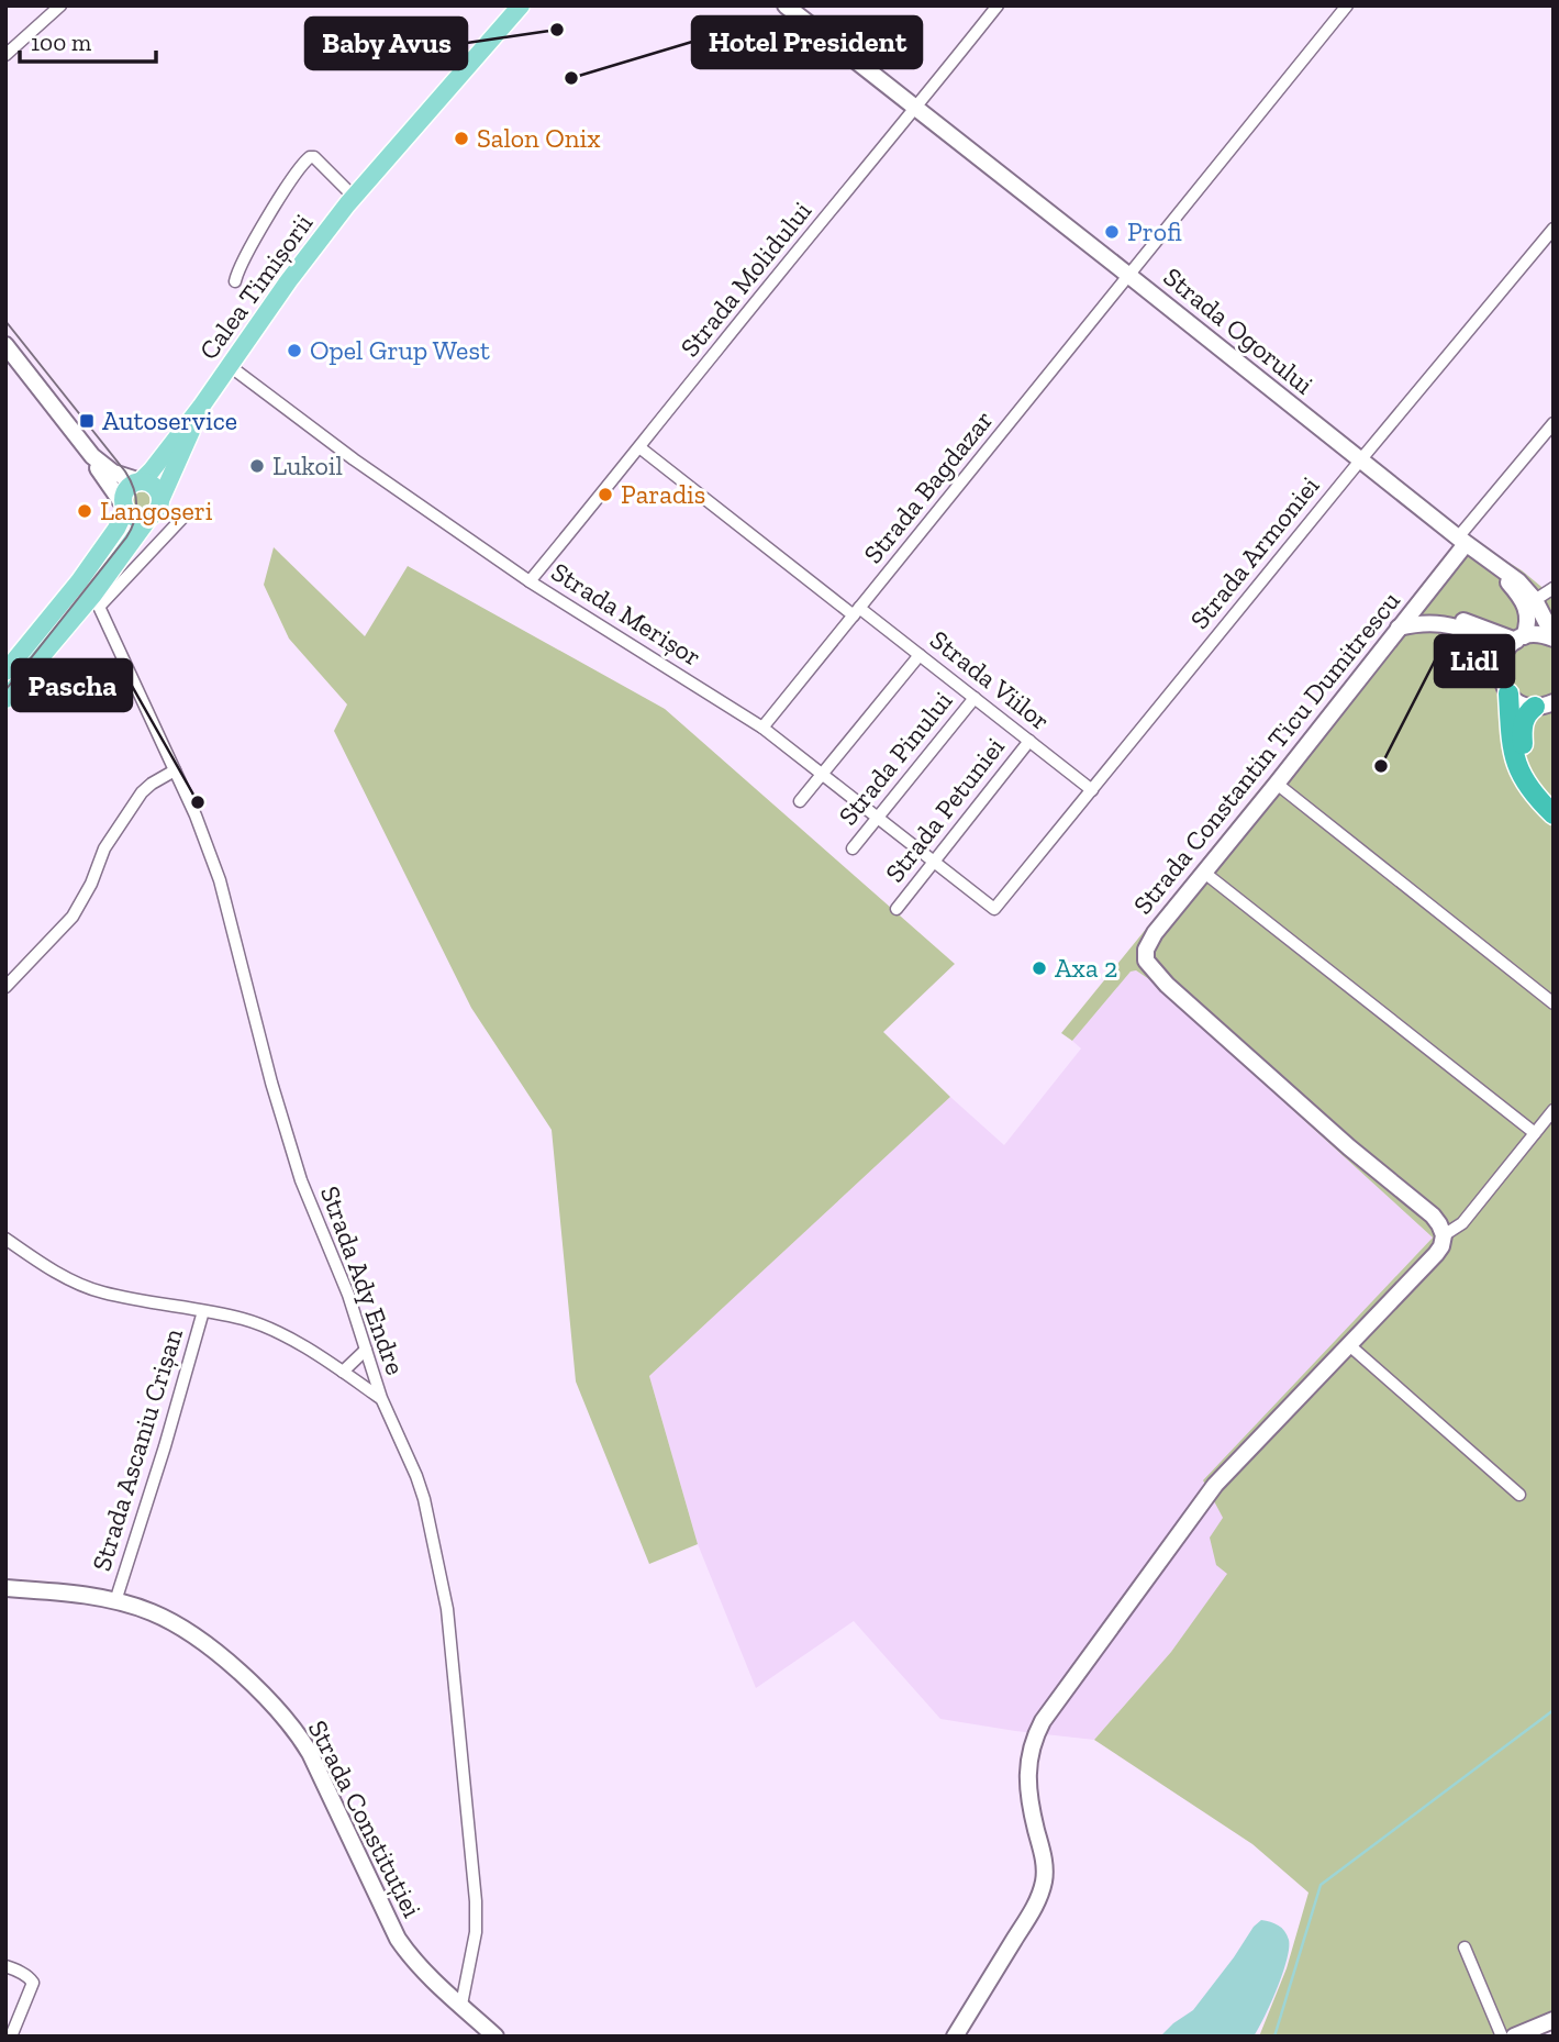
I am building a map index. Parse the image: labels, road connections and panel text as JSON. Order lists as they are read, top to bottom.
{
  "streets": {
    "main road": ["Calea Timișorii"],
    "street": [
      "Strada Molidului",
      "Strada Ogorului",
      "Strada Bagdazar",
      "Strada Armoniei",
      "Strada Merișor",
      "Strada Viilor",
      "Strada Constantin Ticu Dumitrescu",
      "Strada Pinului",
      "Strada Petuniei",
      "Strada Ady Endre",
      "Strada Ascaniu Crișan",
      "Strada Constituției"
    ]
  },
  "crossings": [
    ["Strada Molidului", "Strada Ogorului"],
    ["Strada Molidului", "Strada Merișor"],
    ["Strada Molidului", "Strada Viilor"],
    ["Calea Timișorii", "Strada Merișor"],
    ["Calea Timișorii", "Strada Ady Endre"],
    ["Strada Ogorului", "Strada Bagdazar"],
    ["Strada Ogorului", "Strada Armoniei"],
    ["Strada Ogorului", "Strada Constantin Ticu Dumitrescu"],
    ["Strada Bagdazar", "Strada Merișor"],
    ["Strada Bagdazar", "Strada Viilor"],
    ["Strada Armoniei", "Strada Merișor"],
    ["Strada Armoniei", "Strada Viilor"],
    ["Strada Merișor", "Strada Pinului"],
    ["Strada Merișor", "Strada Petuniei"],
    ["Strada Viilor", "Strada Pinului"],
    ["Strada Viilor", "Strada Petuniei"],
    ["Strada Ady Endre", "Strada Constituției"],
    ["Strada Ascaniu Crișan", "Strada Constituției"]
  ],
  "places": {
    "other": [
      "Baby Avus",
      "Hotel President",
      "Salon Onix",
      "Profi",
      "Opel Grup West",
      "Lukoil",
      "Paradis",
      "Langoșeri",
      "Lidl",
      "Pascha",
      "Axa 2"
    ],
    "transit": ["Autoservice"]
  },
  "scale_bar": "100 m"
}
